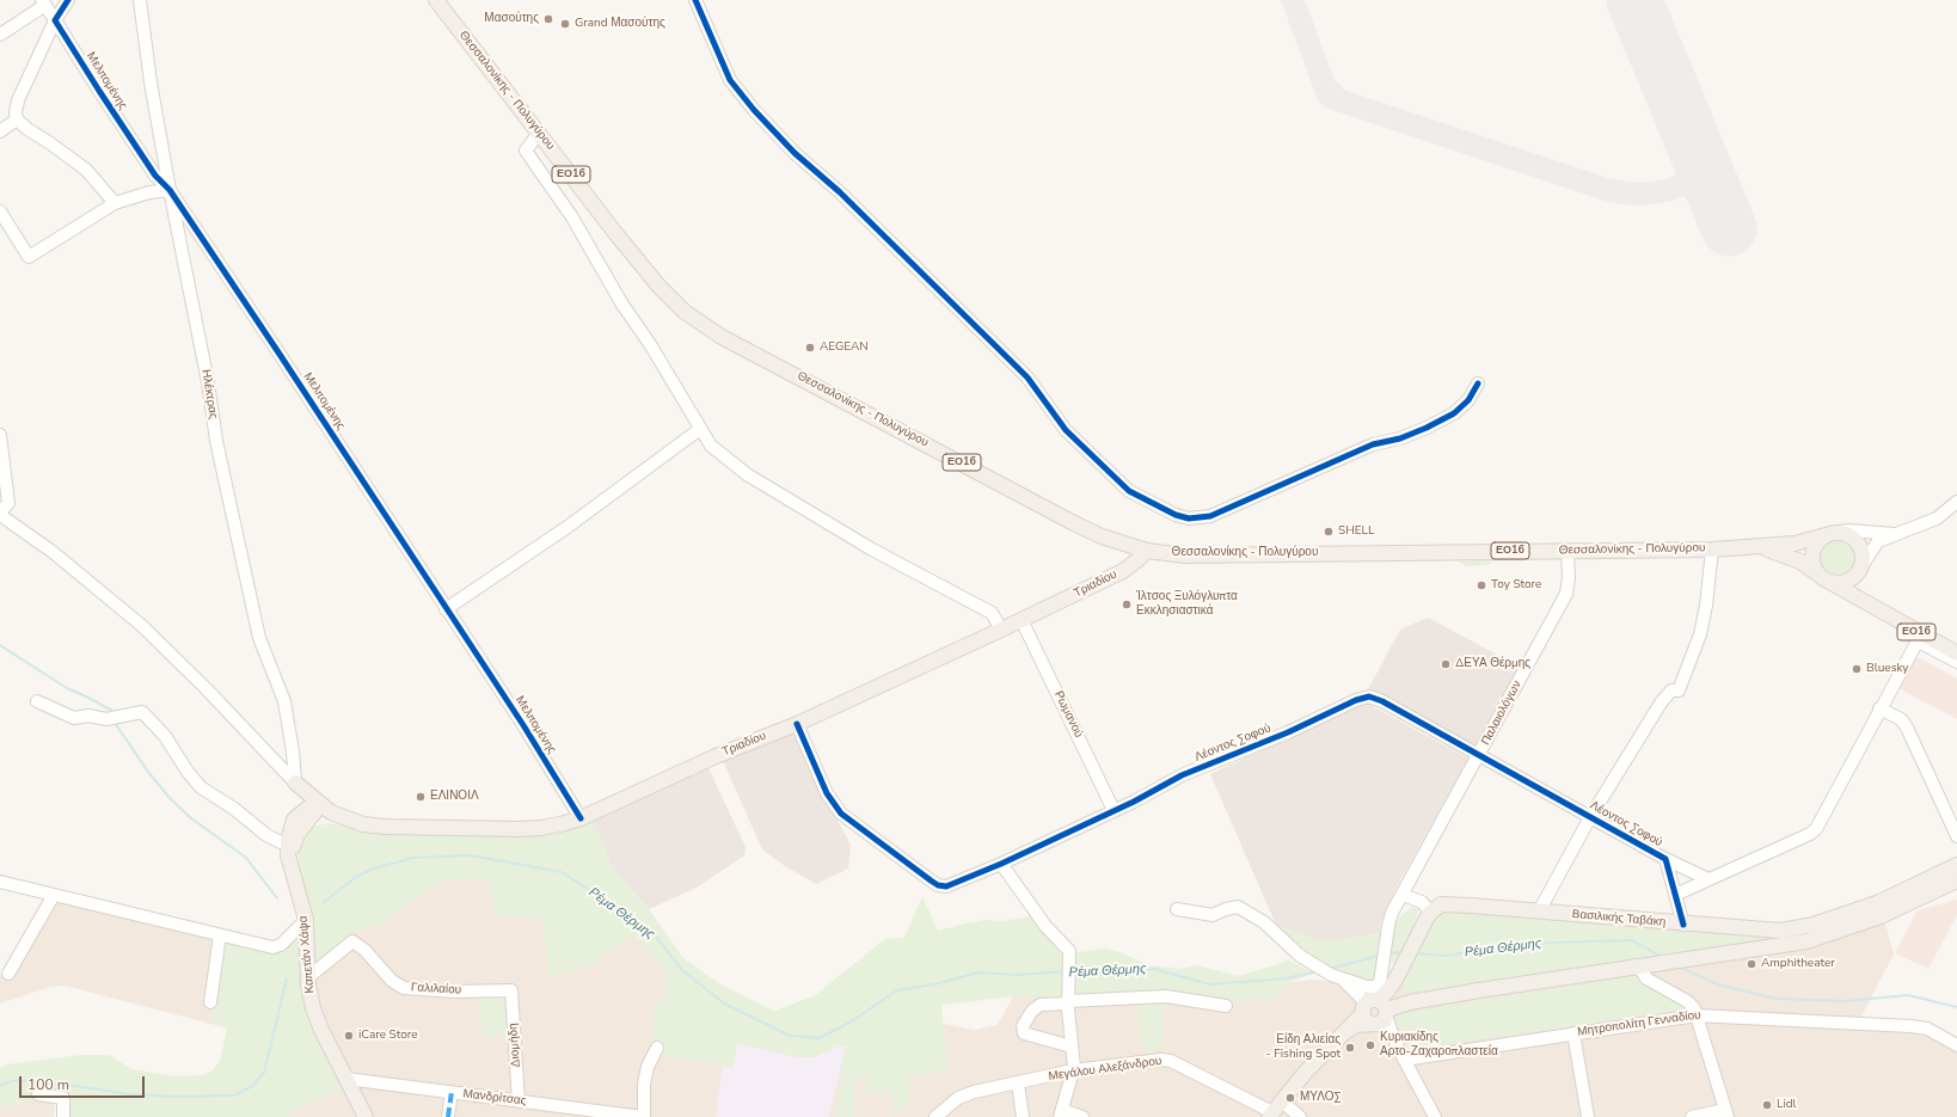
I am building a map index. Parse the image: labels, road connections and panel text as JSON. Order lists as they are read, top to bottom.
{
  "streets": {
    "main road": [
      "Θεσσαλονίκης - Πολυγύρου",
      "ΕΟ16",
      "Τριαδίου",
      "Βασιλικής Ταβάκη",
      "Καπετάν Χάψα"
    ],
    "street": [
      "Μελπομένης",
      "Ηλέκτρας",
      "Παλαιολόγων",
      "Ρωμανού",
      "Λέοντος Σοφού",
      "Γαλιλαίου",
      "Μητροπολίτη Γενναδίου",
      "Διομήδη",
      "Μεγάλου Αλεξάνδρου",
      "Μανδρίτσας"
    ]
  },
  "crossings": [
    ["Μελπομένης", "Ηλέκτρας"],
    ["Μελπομένης", "Τριαδίου"],
    ["Θεσσαλονίκης - Πολυγύρου", "Τριαδίου"],
    ["Θεσσαλονίκης - Πολυγύρου", "Παλαιολόγων"],
    ["Ηλέκτρας", "Τριαδίου"],
    ["Τριαδίου", "Ρωμανού"],
    ["Τριαδίου", "Λέοντος Σοφού"],
    ["Τριαδίου", "Καπετάν Χάψα"],
    ["Παλαιολόγων", "Λέοντος Σοφού"],
    ["Ρωμανού", "Λέοντος Σοφού"],
    ["Λέοντος Σοφού", "Βασιλικής Ταβάκη"],
    ["Καπετάν Χάψα", "Γαλιλαίου"],
    ["Καπετάν Χάψα", "Μανδρίτσας"],
    ["Γαλιλαίου", "Διομήδη"],
    ["Διομήδη", "Μανδρίτσας"]
  ],
  "water": ["Ρέμα Θέρμης"],
  "places": [
    "Μασούτης",
    "Grand Μασούτης",
    "AEGEAN",
    "SHELL",
    "Toy Store",
    "Ίλτσος Ξυλόγλυπτα Εκκλησιαστικά",
    "ΔΕΥΑ Θέρμης",
    "Bluesky",
    "ΕΛΙΝΟΙΛ",
    "Amphitheater",
    "iCare Store",
    "Κυριακίδης Αρτο-Ζαχαροπλαστεία",
    "Είδη Αλιείας - Fishing Spot",
    "ΜΥΛΟΣ",
    "Lidl"
  ],
  "scale_bar": "100 m"
}
